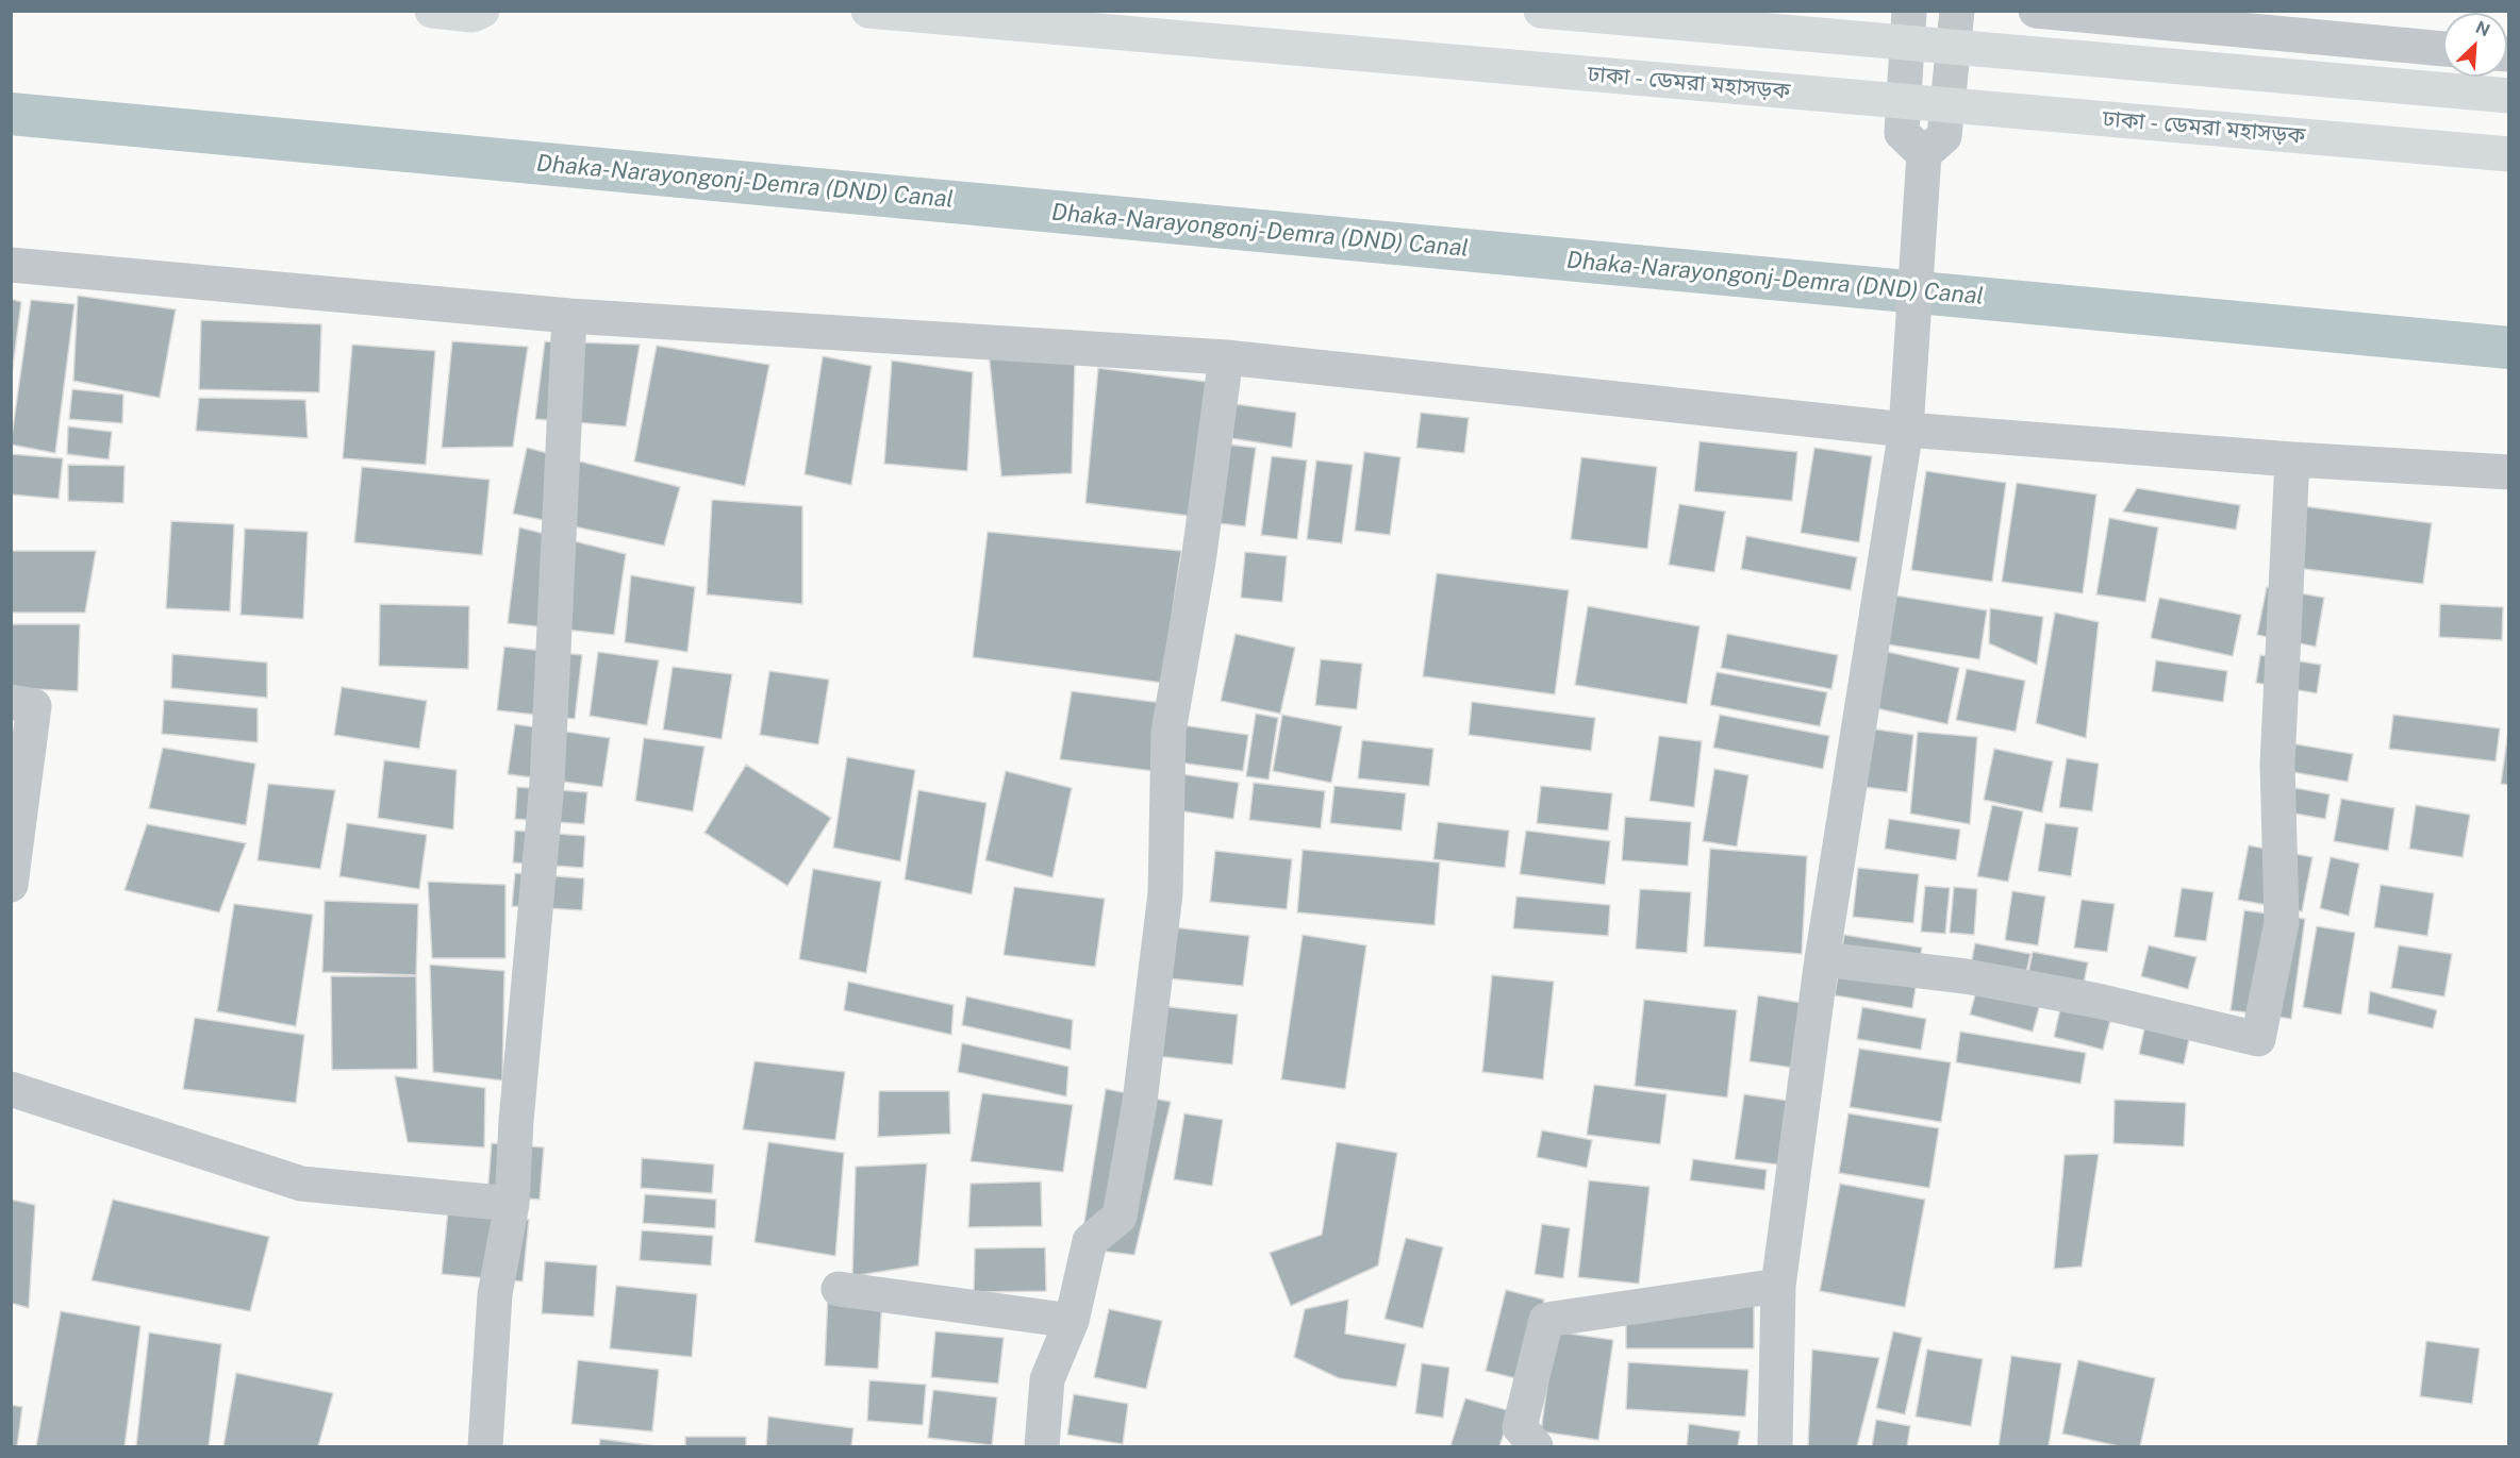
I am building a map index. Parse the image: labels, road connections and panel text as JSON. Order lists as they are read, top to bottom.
{
  "streets": {
    "main road": ["ঢাকা - ডেমরা মহাসড়ক"]
  },
  "water": ["Dhaka-Narayongonj-Demra (DND) Canal"],
  "north": "top right"
}
